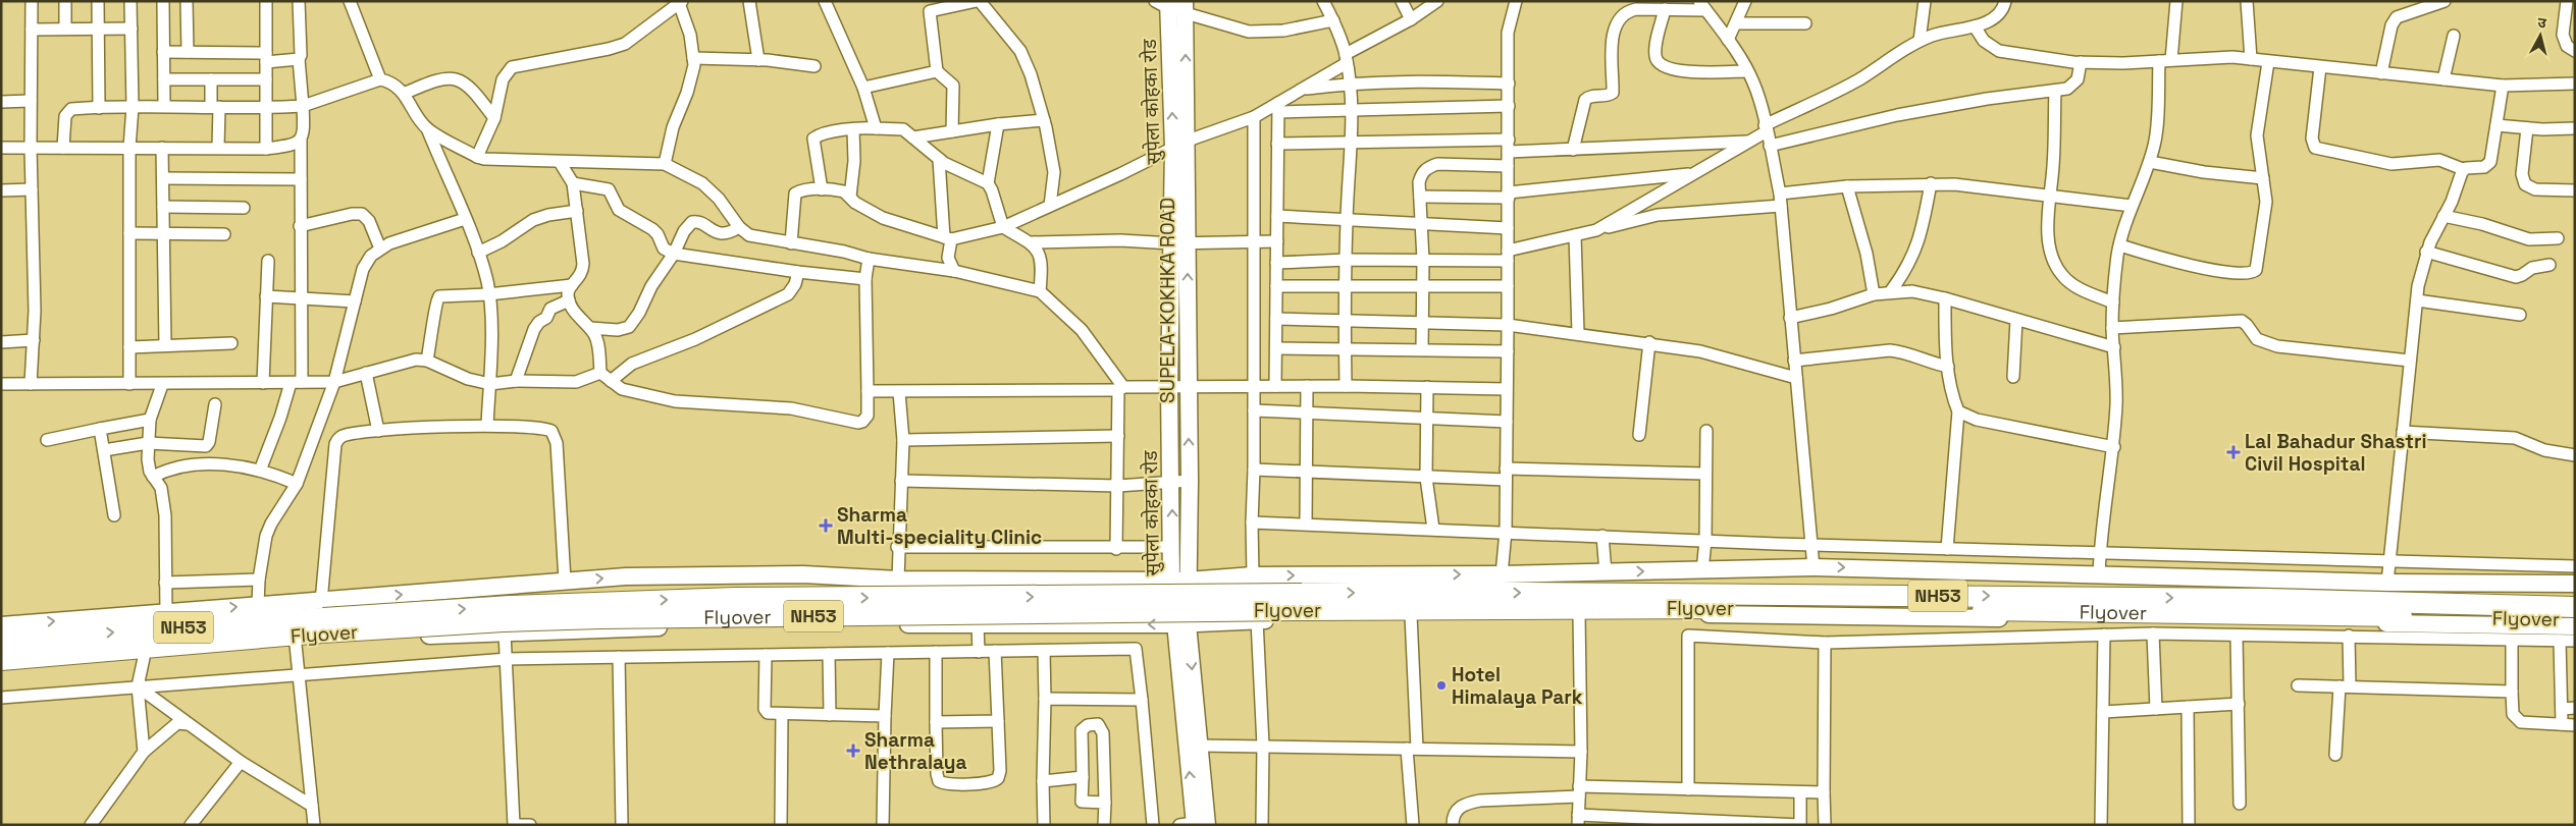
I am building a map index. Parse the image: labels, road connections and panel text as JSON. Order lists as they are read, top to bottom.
{
  "streets": {
    "highway": ["NH53", "Flyover"],
    "street": ["सुपेला कोहका रोड", "SUPELA-KOKHKA ROAD"]
  },
  "crossings": [
    ["सुपेला कोहका रोड", "SUPELA-KOKHKA ROAD"]
  ],
  "places": {
    "health": ["Lal Bahadur Shastri Civil Hospital", "Sharma Multi-speciality Clinic", "Sharma Nethralaya"],
    "other": ["Hotel Himalaya Park"]
  },
  "north": "top"
}
